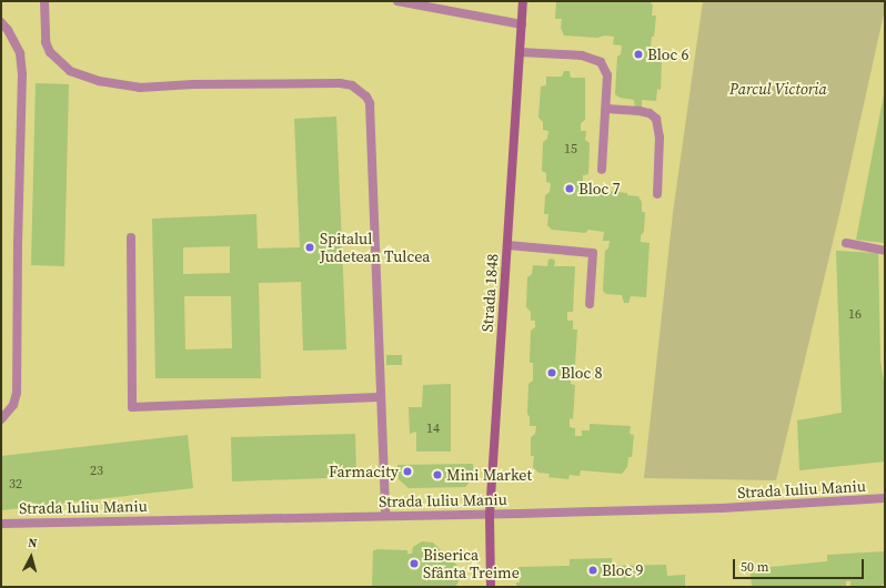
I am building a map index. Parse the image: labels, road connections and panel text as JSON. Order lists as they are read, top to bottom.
{
  "streets": {
    "main road": ["Strada 1848"],
    "street": ["Strada Iuliu Maniu"]
  },
  "crossings": [
    ["Strada 1848", "Strada Iuliu Maniu"]
  ],
  "parks": ["Parcul Victoria"],
  "places": [
    "Bloc 6",
    "Bloc 7",
    "Spitalul Judetean Tulcea",
    "Bloc 8",
    "Farmacity",
    "Mini Market",
    "Biserica Sfânta Treime",
    "Bloc 9"
  ],
  "house_numbers": [
    "15",
    "16",
    "14",
    "23",
    "32"
  ],
  "scale_bar": "50 m",
  "north": "top"
}
